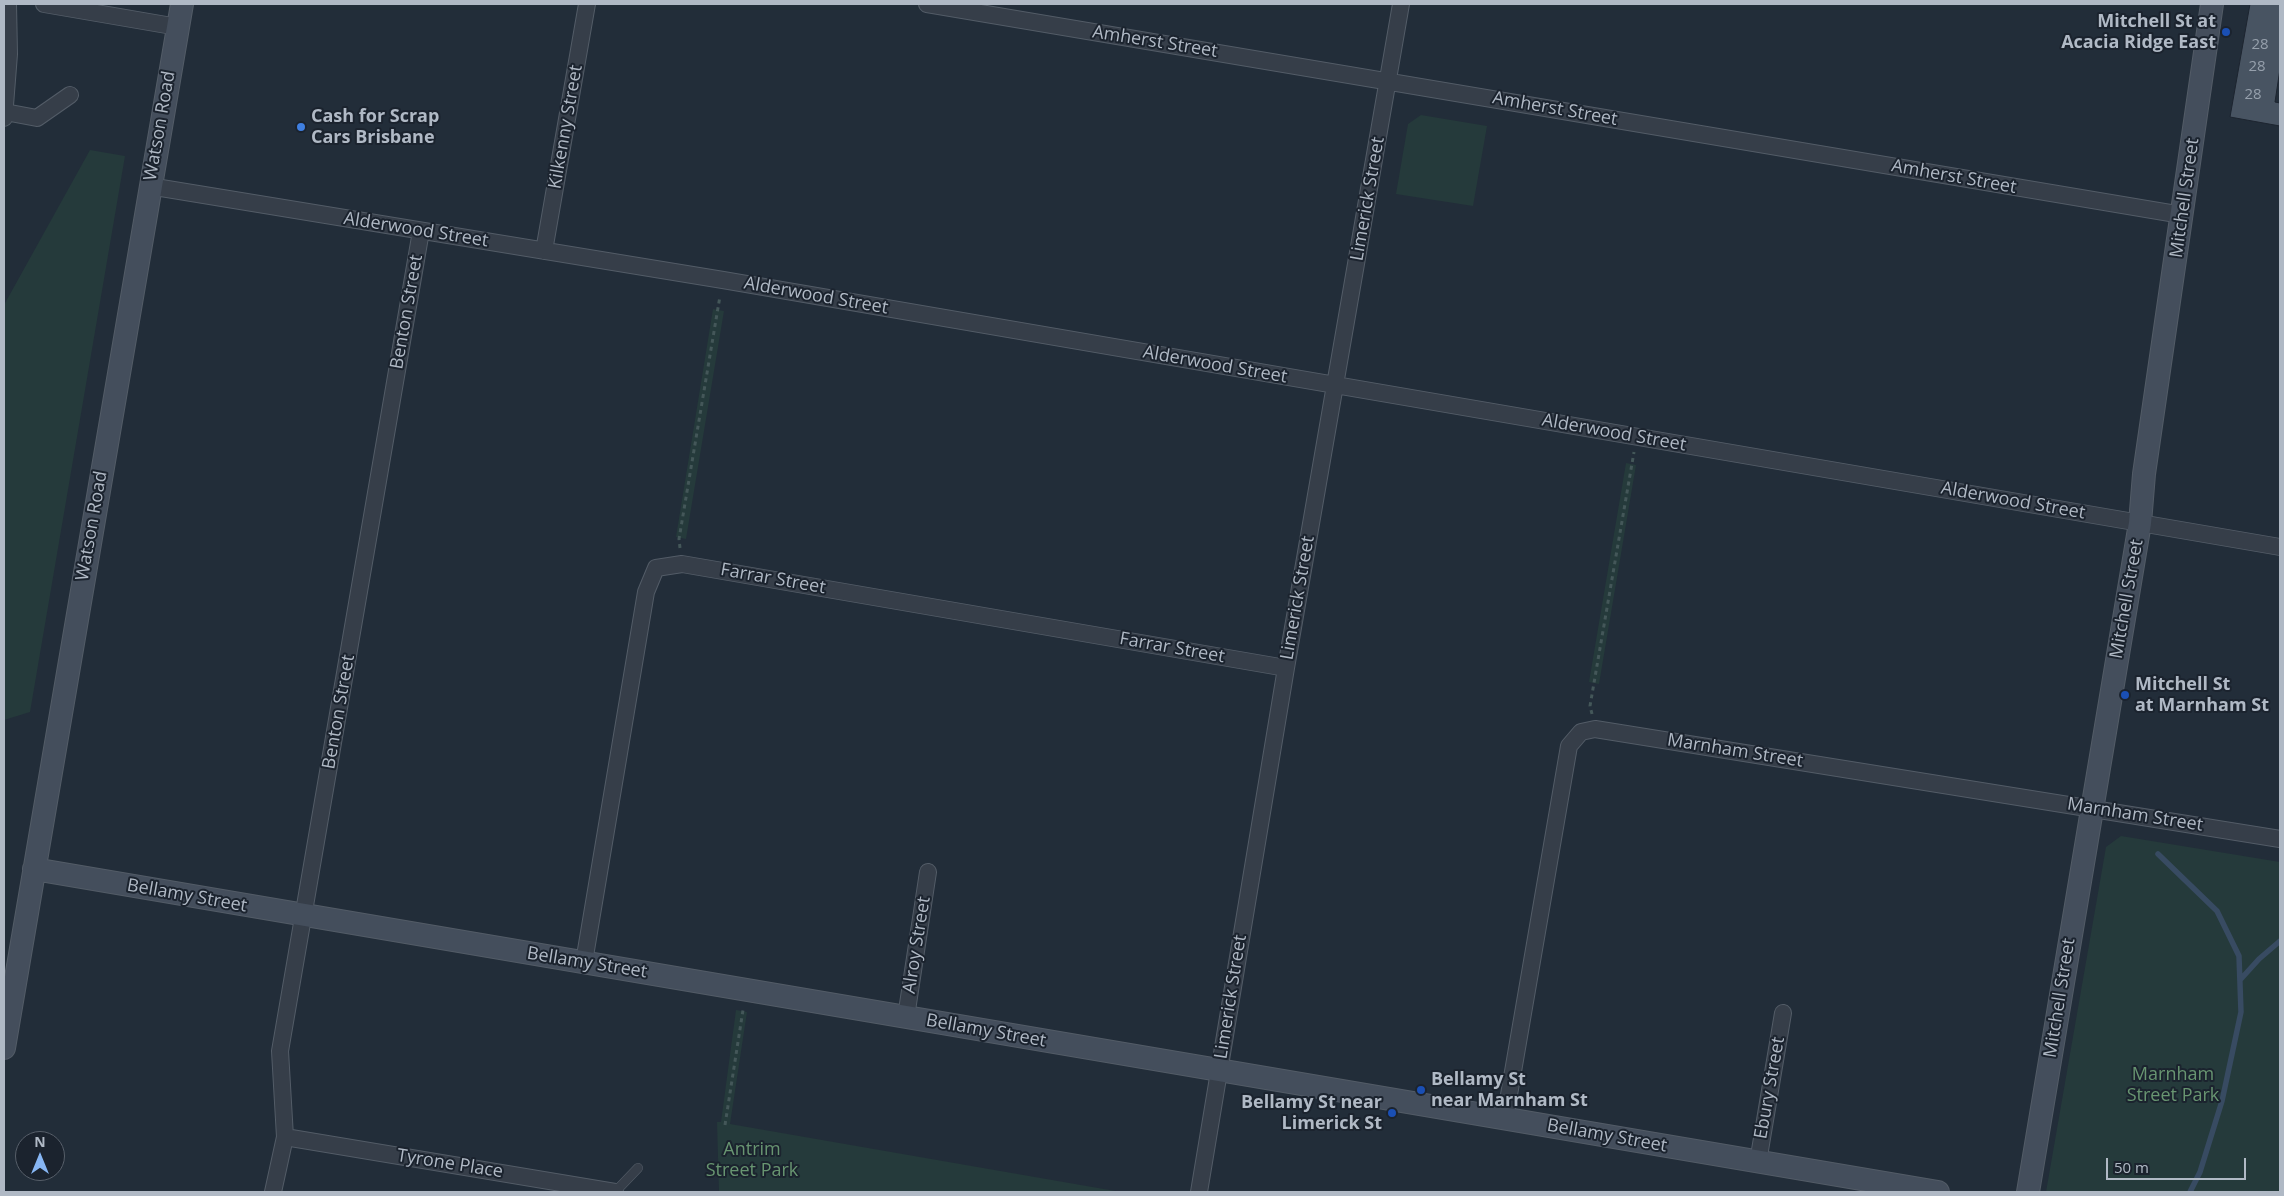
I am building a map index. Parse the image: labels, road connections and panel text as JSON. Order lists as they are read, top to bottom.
{
  "streets": {
    "street": [
      "Amherst Street",
      "Watson Road",
      "Kilkenny Street",
      "Mitchell Street",
      "Limerick Street",
      "Alderwood Street",
      "Benton Street",
      "Farrar Street",
      "Marnham Street",
      "Bellamy Street",
      "Alroy Street",
      "Ebury Street",
      "Tyrone Place"
    ]
  },
  "crossings": [
    ["Amherst Street", "Mitchell Street"],
    ["Amherst Street", "Limerick Street"],
    ["Watson Road", "Alderwood Street"],
    ["Watson Road", "Bellamy Street"],
    ["Kilkenny Street", "Alderwood Street"],
    ["Mitchell Street", "Alderwood Street"],
    ["Mitchell Street", "Marnham Street"],
    ["Limerick Street", "Alderwood Street"],
    ["Limerick Street", "Farrar Street"],
    ["Limerick Street", "Bellamy Street"],
    ["Alderwood Street", "Benton Street"],
    ["Benton Street", "Bellamy Street"],
    ["Benton Street", "Tyrone Place"],
    ["Farrar Street", "Bellamy Street"],
    ["Bellamy Street", "Alroy Street"],
    ["Bellamy Street", "Ebury Street"]
  ],
  "parks": ["Marnham Street Park", "Antrim Street Park"],
  "places": [
    "Mitchell St at Acacia Ridge East",
    "Cash for Scrap Cars Brisbane",
    "Mitchell St at Marnham St",
    "Bellamy St near Marnham St",
    "Bellamy St near Limerick St"
  ],
  "house_numbers": ["28", "28", "28"],
  "scale_bar": "50 m",
  "north": "top"
}
